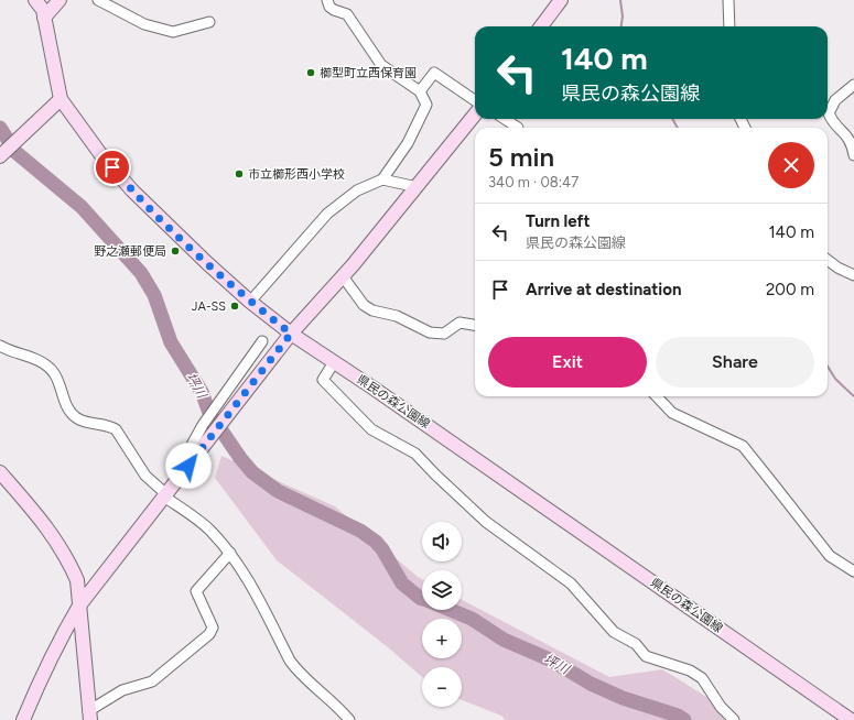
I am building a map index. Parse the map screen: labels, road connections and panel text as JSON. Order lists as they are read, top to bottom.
{
  "streets": {
    "street": ["県民の森公園線"]
  },
  "water": ["坪川"],
  "places": [
    "櫛型町立西保育園",
    "市立櫛形西小学校",
    "野之瀬郵便局",
    "JA-SS"
  ],
  "page": {
    "turn": ["140 m", "県民の森公園線"],
    "heading": ["5 min", "340 m · 08:47"],
    "list": [
      {
        "name": "Turn left",
        "note": "県民の森公園線",
        "value": "140 m"
      },
      {
        "name": "Arrive at destination",
        "value": "200 m"
      }
    ],
    "buttons": ["Exit", "Share"],
    "map_buttons": ["+", "−"]
  }
}
